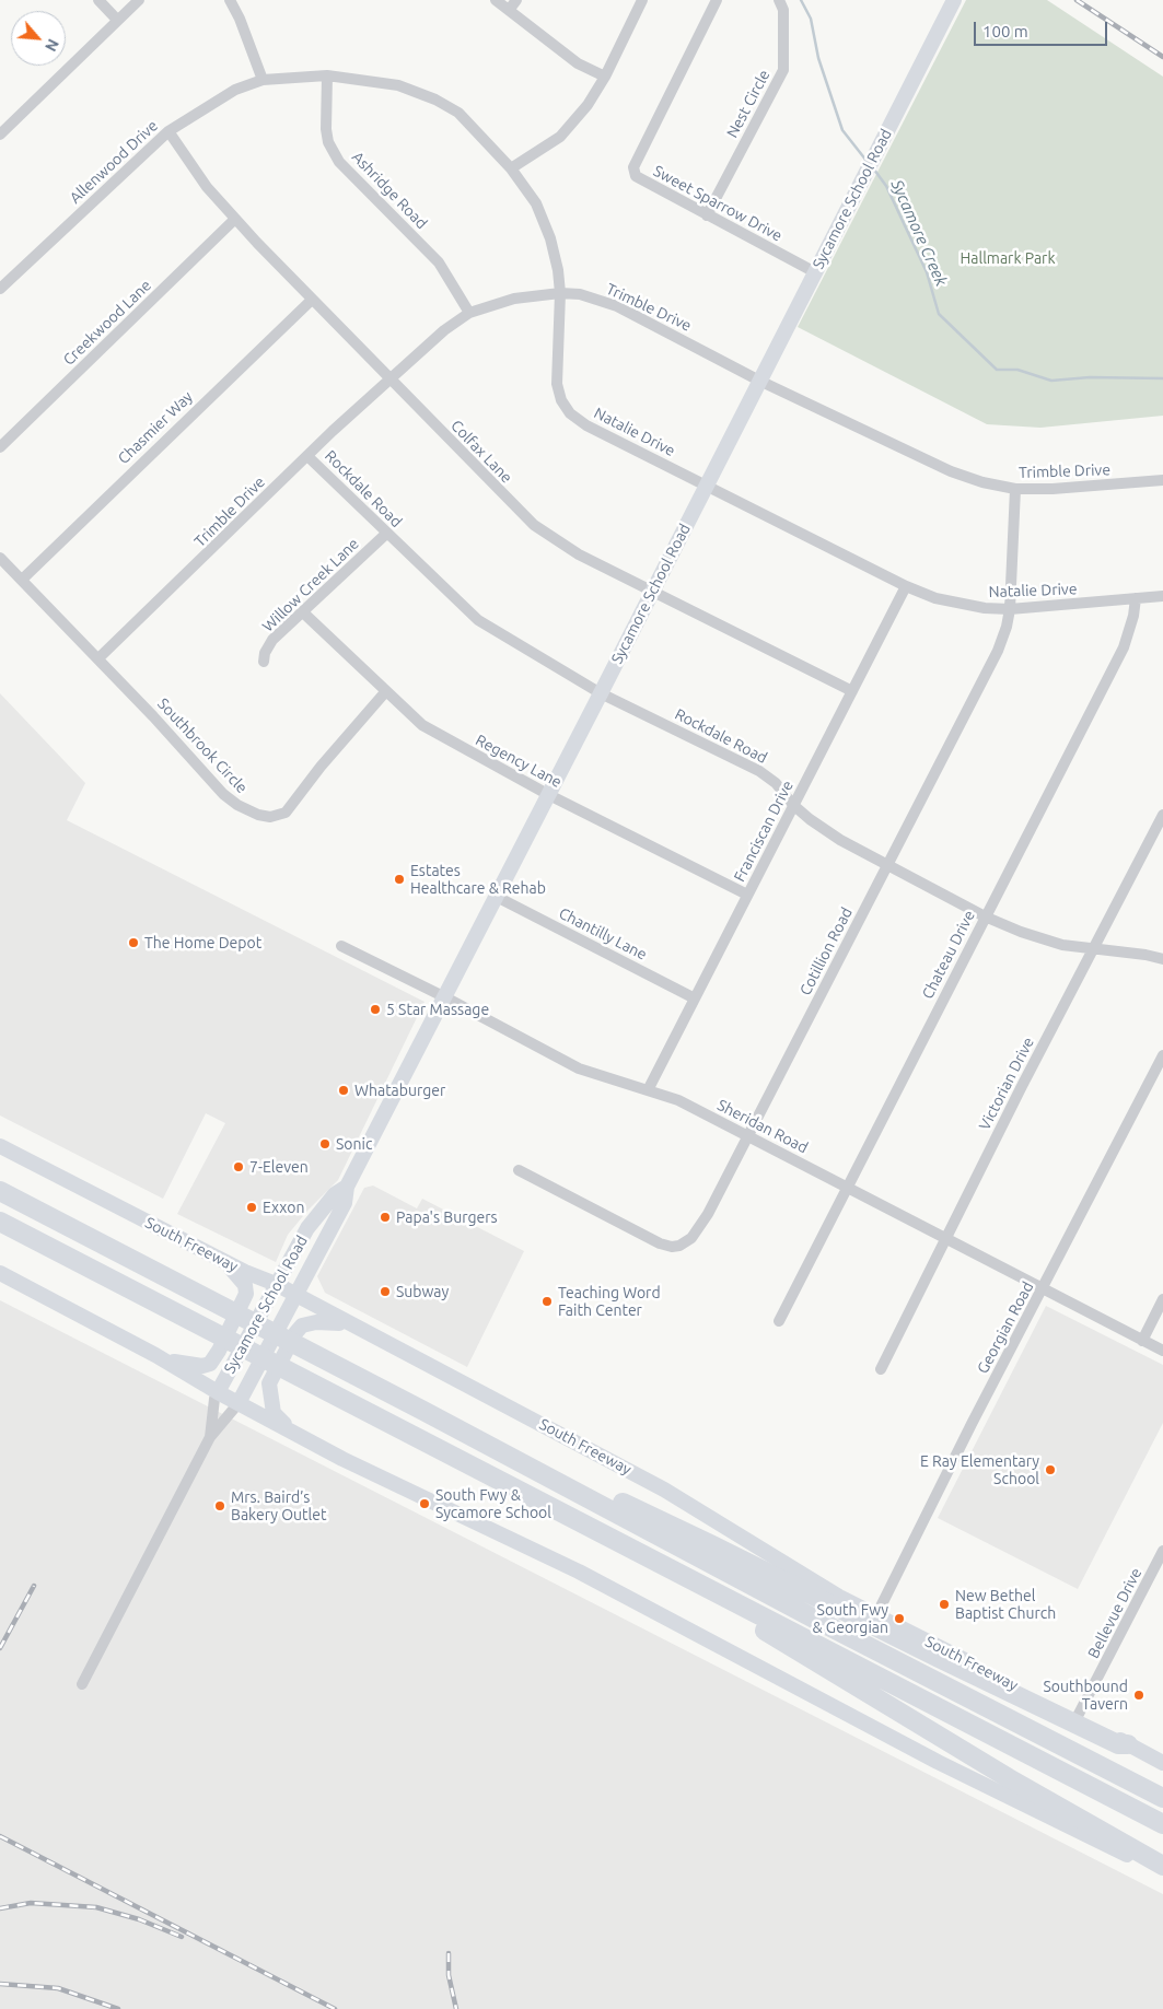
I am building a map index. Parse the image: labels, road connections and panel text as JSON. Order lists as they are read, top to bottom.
{
  "streets": {
    "main road": ["Sycamore School Road", "South Freeway"],
    "street": [
      "Nest Circle",
      "Allenwood Drive",
      "Ashridge Road",
      "Sweet Sparrow Drive",
      "Trimble Drive",
      "Creekwood Lane",
      "Chasmier Way",
      "Natalie Drive",
      "Colfax Lane",
      "Rockdale Road",
      "Willow Creek Lane",
      "Southbrook Circle",
      "Regency Lane",
      "Franciscan Drive",
      "Chantilly Lane",
      "Cotillion Road",
      "Chateau Drive",
      "Victorian Drive",
      "Sheridan Road",
      "Georgian Road",
      "Bellevue Drive"
    ]
  },
  "crossings": [
    ["Nest Circle", "Sweet Sparrow Drive"],
    ["Allenwood Drive", "Natalie Drive"],
    ["Allenwood Drive", "Colfax Lane"],
    ["Ashridge Road", "Trimble Drive"],
    ["Ashridge Road", "Natalie Drive"],
    ["Sycamore School Road", "Sweet Sparrow Drive"],
    ["Sycamore School Road", "Trimble Drive"],
    ["Sycamore School Road", "Natalie Drive"],
    ["Sycamore School Road", "Colfax Lane"],
    ["Sycamore School Road", "Rockdale Road"],
    ["Sycamore School Road", "Regency Lane"],
    ["Sycamore School Road", "Chantilly Lane"],
    ["Sycamore School Road", "Sheridan Road"],
    ["Sycamore School Road", "South Freeway"],
    ["Trimble Drive", "Natalie Drive"],
    ["Trimble Drive", "Colfax Lane"],
    ["Trimble Drive", "Rockdale Road"],
    ["Trimble Drive", "Southbrook Circle"],
    ["Trimble Drive", "Cotillion Road"],
    ["Creekwood Lane", "Colfax Lane"],
    ["Chasmier Way", "Colfax Lane"],
    ["Chasmier Way", "Southbrook Circle"],
    ["Natalie Drive", "Franciscan Drive"],
    ["Natalie Drive", "Cotillion Road"],
    ["Natalie Drive", "Chateau Drive"],
    ["Colfax Lane", "Franciscan Drive"],
    ["Rockdale Road", "Willow Creek Lane"],
    ["Rockdale Road", "Franciscan Drive"],
    ["Rockdale Road", "Cotillion Road"],
    ["Rockdale Road", "Chateau Drive"],
    ["Rockdale Road", "Victorian Drive"],
    ["Willow Creek Lane", "Regency Lane"],
    ["Southbrook Circle", "Regency Lane"],
    ["Regency Lane", "Franciscan Drive"],
    ["Franciscan Drive", "Chantilly Lane"],
    ["Franciscan Drive", "Sheridan Road"],
    ["Cotillion Road", "Sheridan Road"],
    ["Chateau Drive", "Sheridan Road"],
    ["Victorian Drive", "Sheridan Road"],
    ["Sheridan Road", "Georgian Road"],
    ["South Freeway", "Georgian Road"],
    ["South Freeway", "Bellevue Drive"]
  ],
  "water": ["Sycamore Creek"],
  "parks": ["Hallmark Park"],
  "places": [
    "Estates Healthcare & Rehab",
    "The Home Depot",
    "5 Star Massage",
    "Whataburger",
    "Sonic",
    "7-Eleven",
    "Exxon",
    "Papa's Burgers",
    "Subway",
    "Teaching Word Faith Center",
    "E Ray Elementary School",
    "South Fwy & Sycamore School",
    "Mrs. Baird’s Bakery Outlet",
    "New Bethel Baptist Church",
    "South Fwy & Georgian",
    "Southbound Tavern"
  ],
  "scale_bar": "100 m",
  "north": "bottom right"
}
